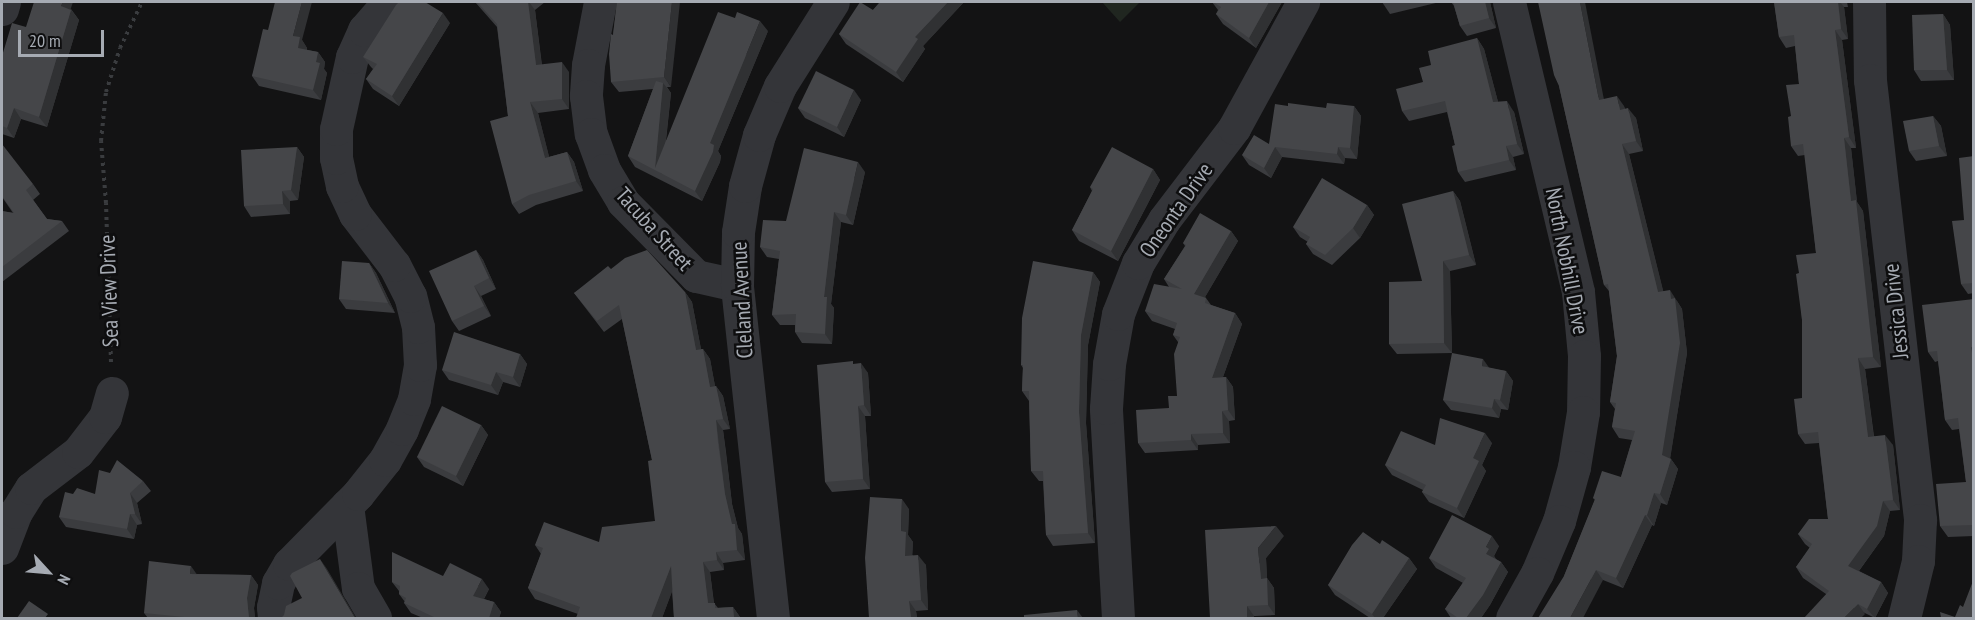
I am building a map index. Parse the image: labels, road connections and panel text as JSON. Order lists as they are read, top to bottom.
{
  "streets": {
    "street": [
      "Oneonta Drive",
      "Tacuba Street",
      "North Nobhill Drive",
      "Cleland Avenue",
      "Jessica Drive"
    ],
    "path": ["Sea View Drive"]
  },
  "crossings": [
    ["Tacuba Street", "Cleland Avenue"]
  ],
  "scale_bar": "20 m",
  "north": "bottom right"
}
